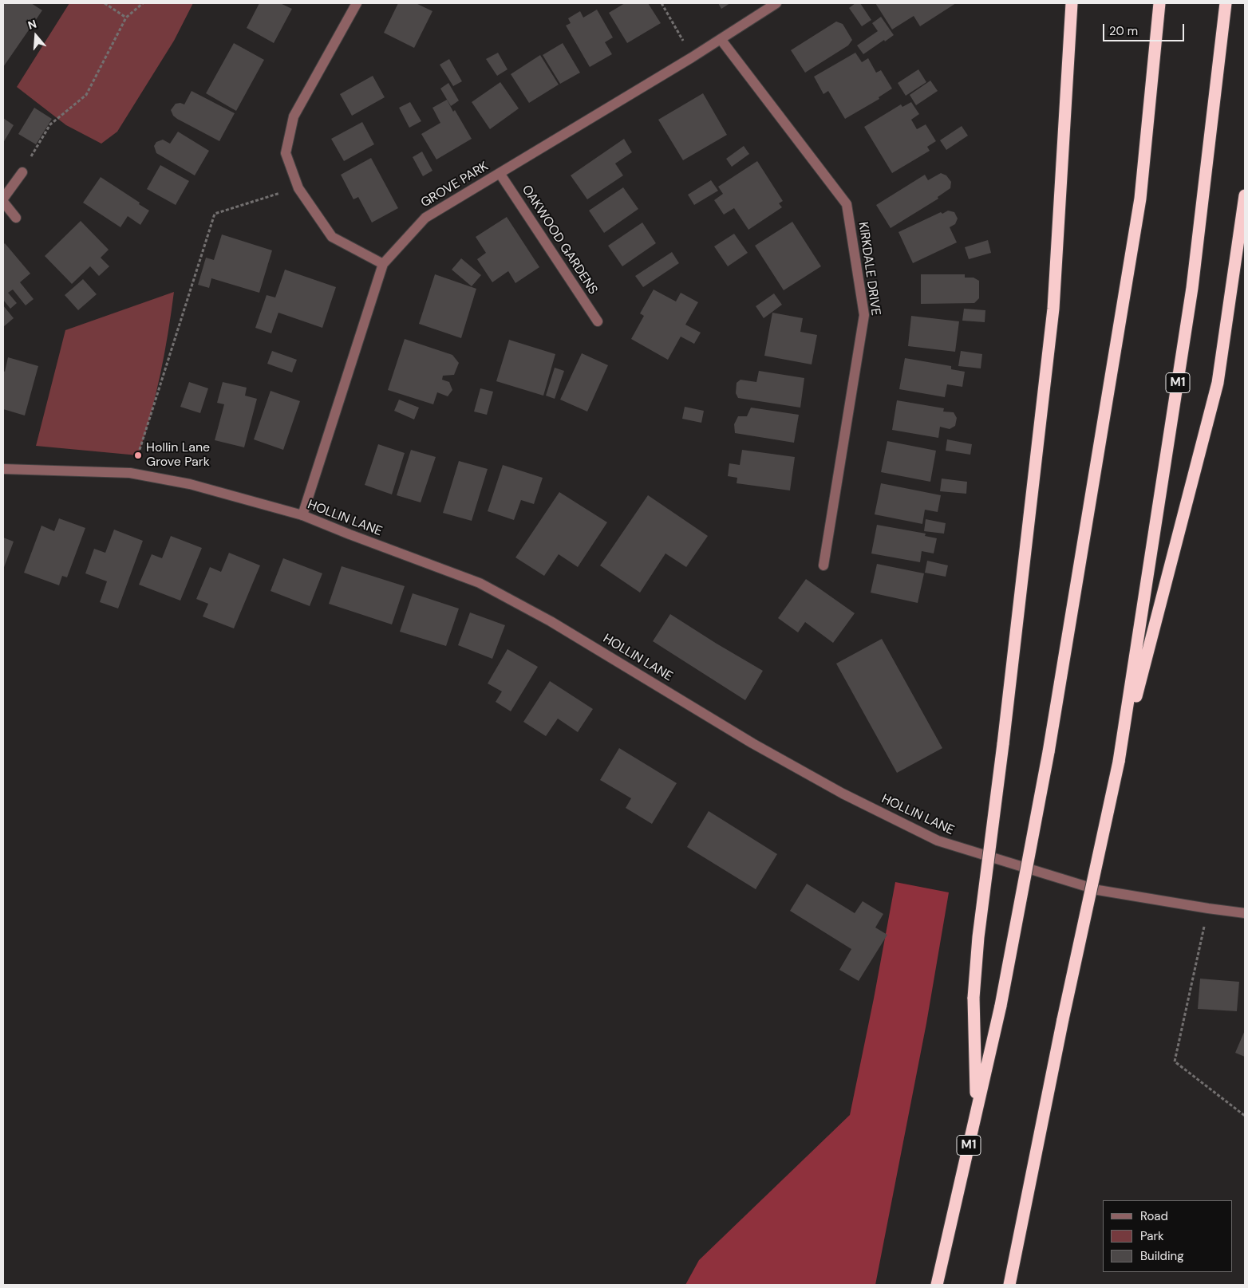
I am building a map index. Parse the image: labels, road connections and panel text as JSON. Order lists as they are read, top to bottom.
{
  "streets": {
    "highway": ["M1"],
    "street": [
      "GROVE PARK",
      "OAKWOOD GARDENS",
      "KIRKDALE DRIVE",
      "HOLLIN LANE"
    ]
  },
  "crossings": [
    ["GROVE PARK", "OAKWOOD GARDENS"],
    ["GROVE PARK", "KIRKDALE DRIVE"],
    ["GROVE PARK", "HOLLIN LANE"]
  ],
  "places": ["Hollin Lane Grove Park"],
  "legend": ["Road", "Park", "Building"],
  "scale_bar": "20 m",
  "north": "top"
}
